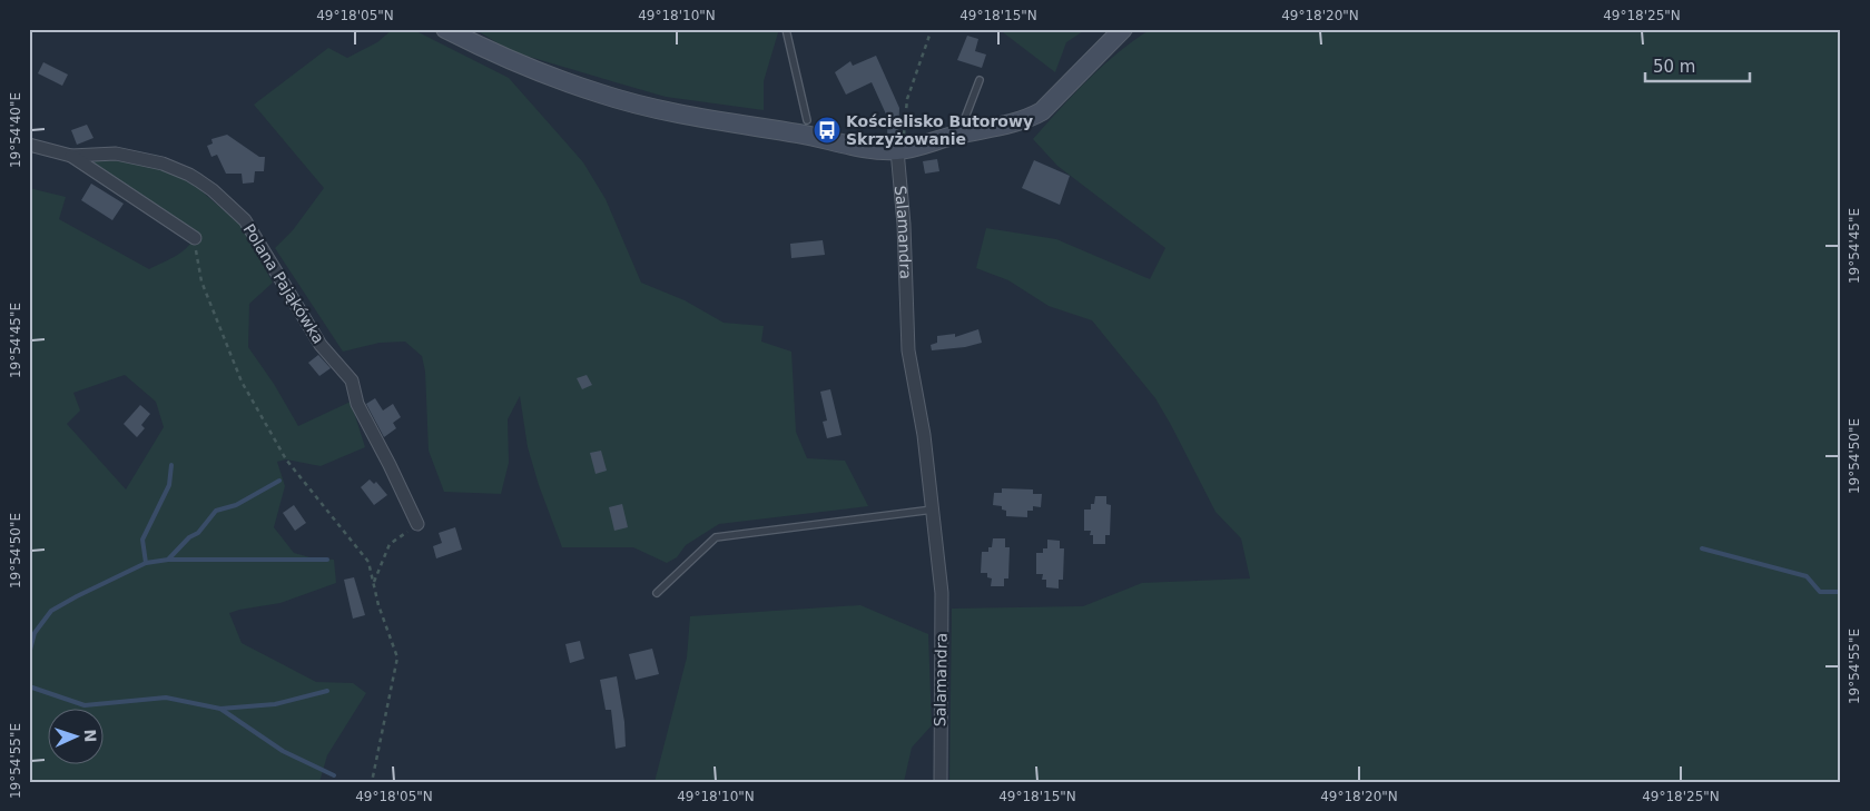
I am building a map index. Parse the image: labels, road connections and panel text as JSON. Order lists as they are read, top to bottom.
{
  "streets": {
    "street": ["Salamandra", "Polana Pająkówka"]
  },
  "places": {
    "bus stop": ["Kościelisko Butorowy Skrzyżowanie"]
  },
  "scale_bar": "50 m",
  "north": "right",
  "coordinates": [
    "49°18'05\"N",
    "49°18'10\"N",
    "49°18'15\"N",
    "49°18'20\"N",
    "49°18'25\"N",
    "19°54'40\"E",
    "19°54'45\"E",
    "19°54'50\"E",
    "19°54'55\"E"
  ]
}
